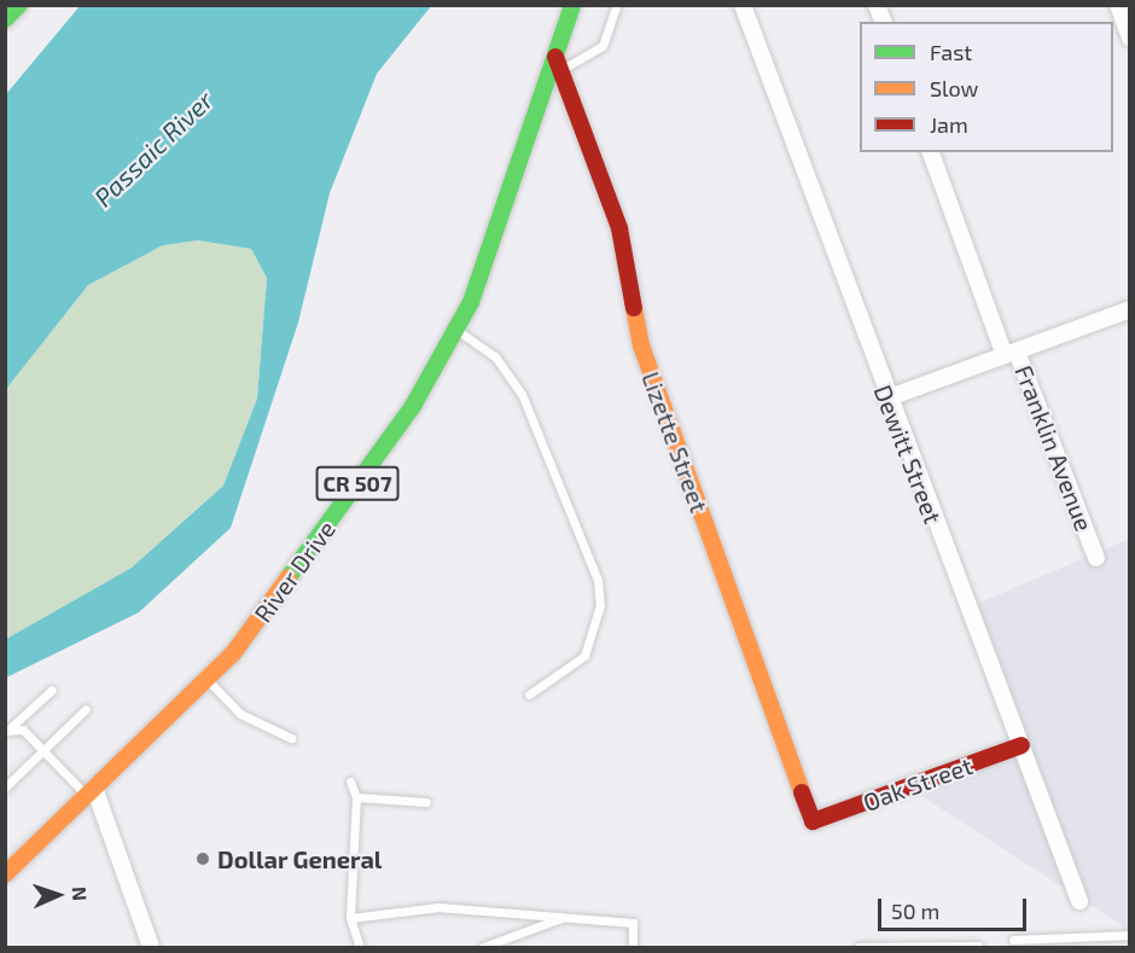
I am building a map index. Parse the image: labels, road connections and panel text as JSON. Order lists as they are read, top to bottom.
{
  "streets": {
    "main road": [
      "Lizette Street",
      "CR 507",
      "River Drive",
      "Oak Street"
    ],
    "street": ["Franklin Avenue", "Dewitt Street"]
  },
  "crossings": [
    ["Lizette Street", "River Drive"],
    ["Lizette Street", "Oak Street"],
    ["Dewitt Street", "Oak Street"]
  ],
  "water": ["Passaic River"],
  "places": ["Dollar General"],
  "legend": ["Fast", "Slow", "Jam"],
  "scale_bar": "50 m",
  "north": "right"
}
